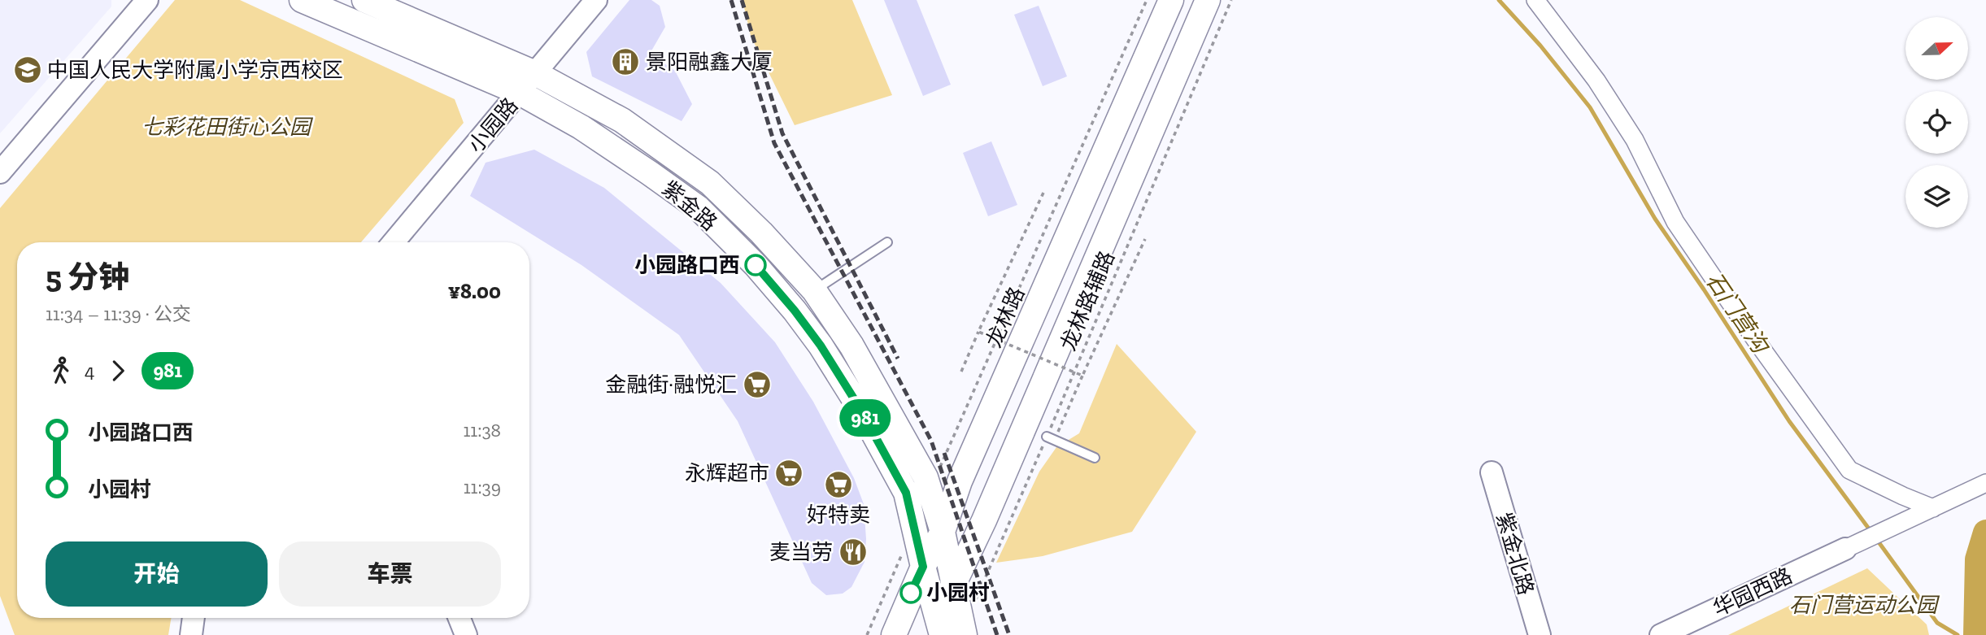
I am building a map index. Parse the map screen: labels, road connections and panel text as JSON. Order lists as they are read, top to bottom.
{
  "streets": {
    "main road": ["紫金路", "龙林路"],
    "street": ["小园路", "紫金北路", "华园西路"],
    "path": ["龙林路辅路"]
  },
  "crossings": [
    ["小园路", "紫金路"],
    ["紫金路", "龙林路"]
  ],
  "water": ["石门营沟"],
  "parks": ["七彩花田街心公园", "石门营运动公园"],
  "places": {
    "building": ["景阳融鑫大厦"],
    "school or university": ["中国人民大学附属小学京西校区"],
    "other": ["小园路口西", "小园村"],
    "supermarket": ["金融街·融悦汇", "永辉超市", "好特卖"],
    "restaurant": ["麦当劳"]
  },
  "lines": ["bus line 981"],
  "north": "right",
  "page": {
    "on_map": "981",
    "heading": ["5 分钟", "11:34 – 11:39 · 公交", "¥8.00"],
    "legs": ["4", "981"],
    "list": [
      {
        "name": "小园路口西",
        "value": "11:38"
      },
      {
        "name": "小园村",
        "value": "11:39"
      }
    ],
    "buttons": ["开始", "车票"]
  }
}
